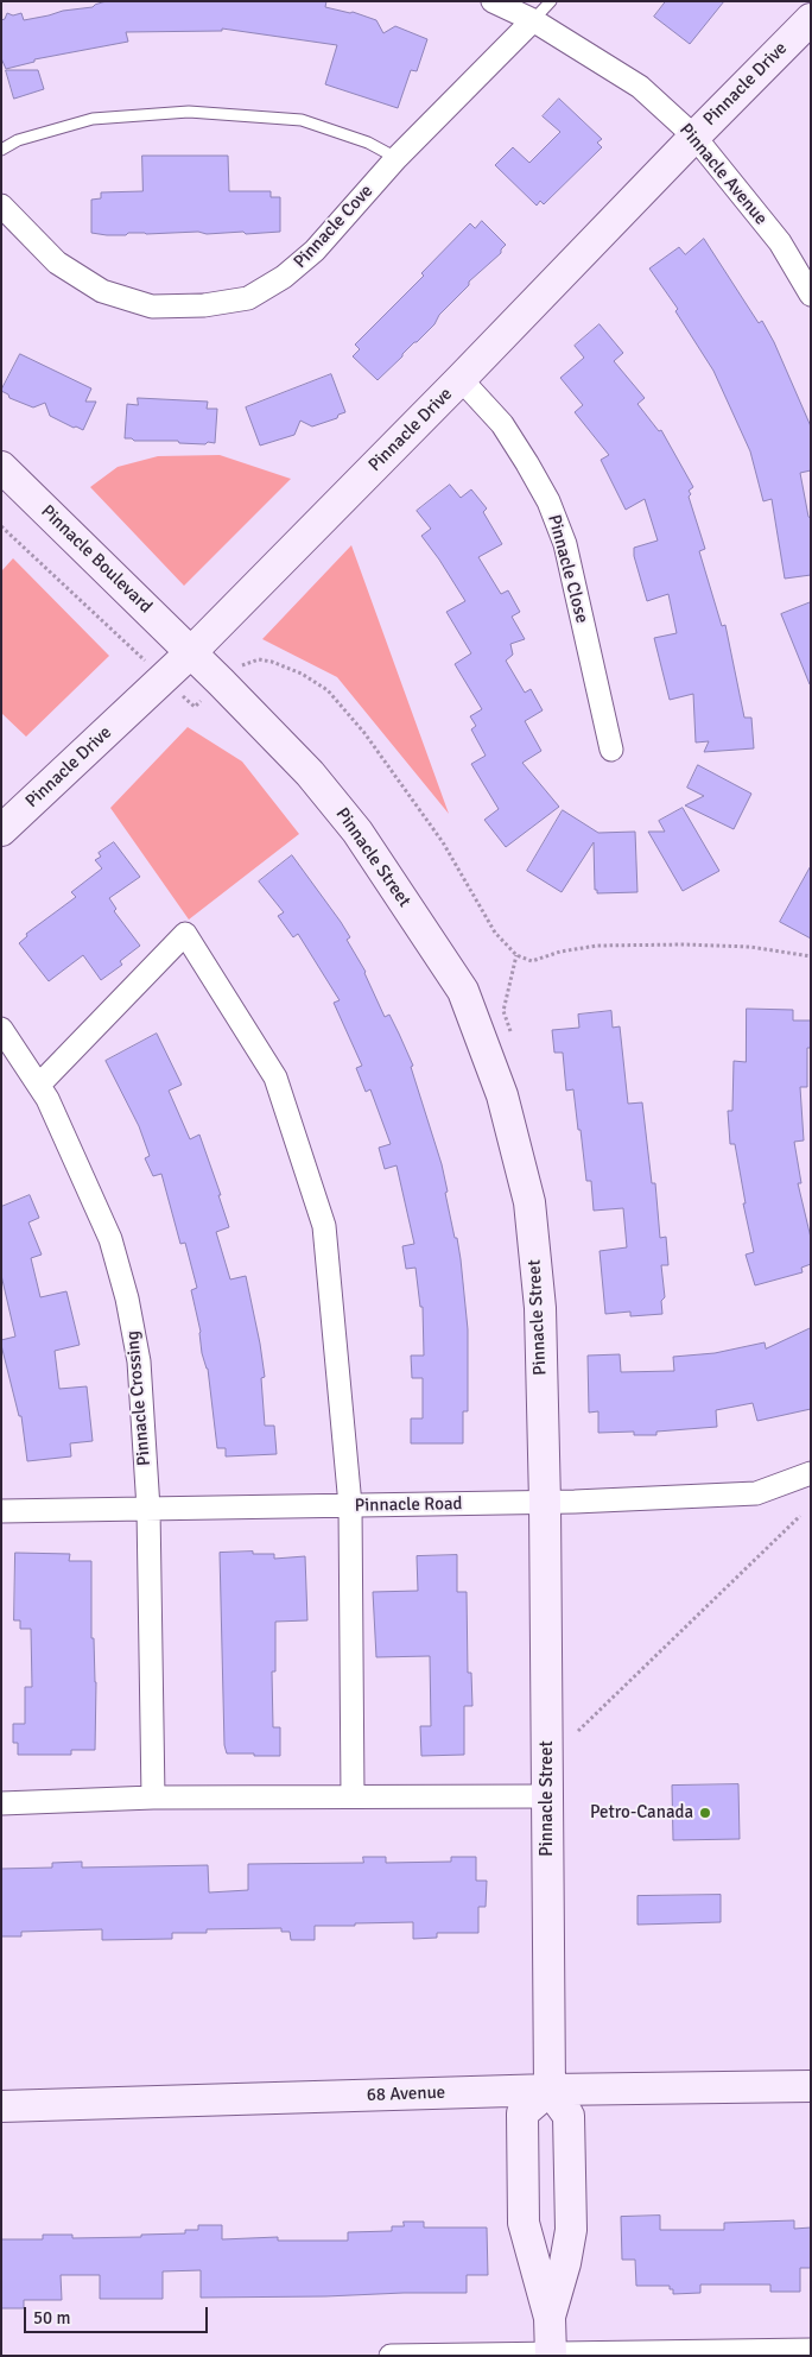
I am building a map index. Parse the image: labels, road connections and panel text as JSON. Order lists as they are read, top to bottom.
{
  "streets": {
    "street": [
      "Pinnacle Drive",
      "Pinnacle Avenue",
      "Pinnacle Cove",
      "Pinnacle Boulevard",
      "Pinnacle Close",
      "Pinnacle Street",
      "Pinnacle Crossing",
      "Pinnacle Road",
      "68 Avenue"
    ]
  },
  "crossings": [
    ["Pinnacle Drive", "Pinnacle Avenue"],
    ["Pinnacle Drive", "Pinnacle Boulevard"],
    ["Pinnacle Drive", "Pinnacle Close"],
    ["Pinnacle Drive", "Pinnacle Street"],
    ["Pinnacle Avenue", "Pinnacle Cove"],
    ["Pinnacle Boulevard", "Pinnacle Street"],
    ["Pinnacle Street", "Pinnacle Road"],
    ["Pinnacle Street", "68 Avenue"],
    ["Pinnacle Crossing", "Pinnacle Road"]
  ],
  "places": ["Petro-Canada"],
  "scale_bar": "50 m"
}
